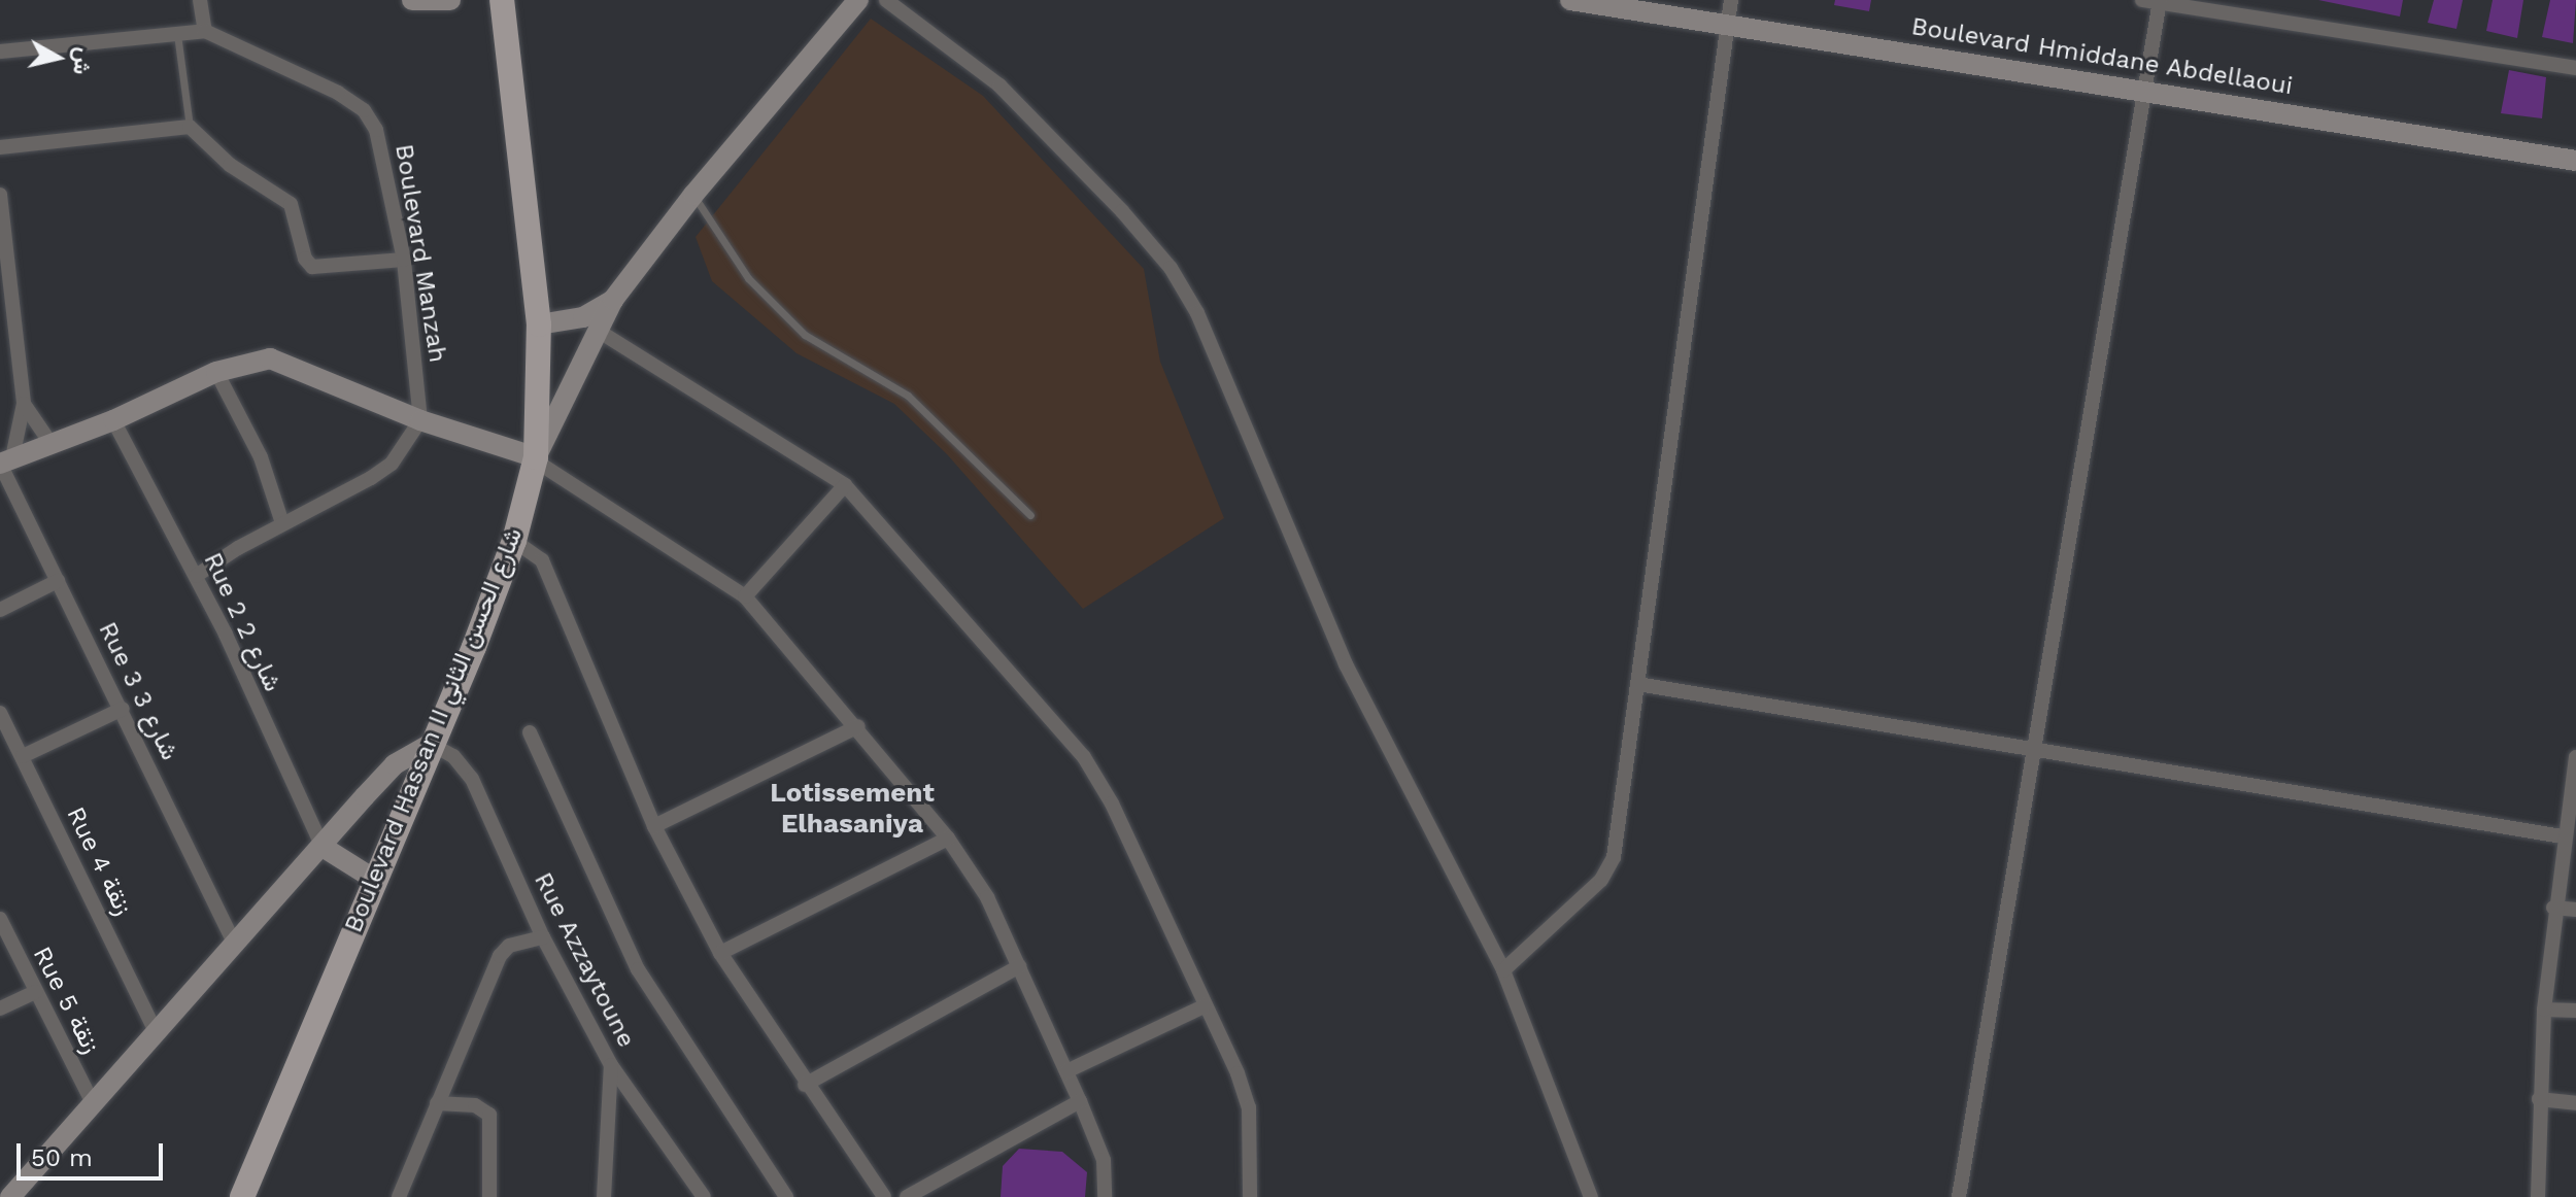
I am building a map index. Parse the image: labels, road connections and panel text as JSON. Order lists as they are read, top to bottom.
{
  "streets": {
    "main road": ["Boulevard Hassan II شارع الحسن الثاني"],
    "street": [
      "Boulevard Hmiddane Abdellaoui",
      "Boulevard Manzah",
      "Rue 2 شارع 2",
      "Rue 3 شارع 3",
      "Rue 4 زنقة",
      "Rue Azzaytoune",
      "Rue 5 زنقة"
    ]
  },
  "crossings": [
    ["Boulevard Hassan II شارع الحسن الثاني", "Rue Azzaytoune"]
  ],
  "districts": ["Lotissement Elhasaniya"],
  "scale_bar": "50 m",
  "north": "right"
}
